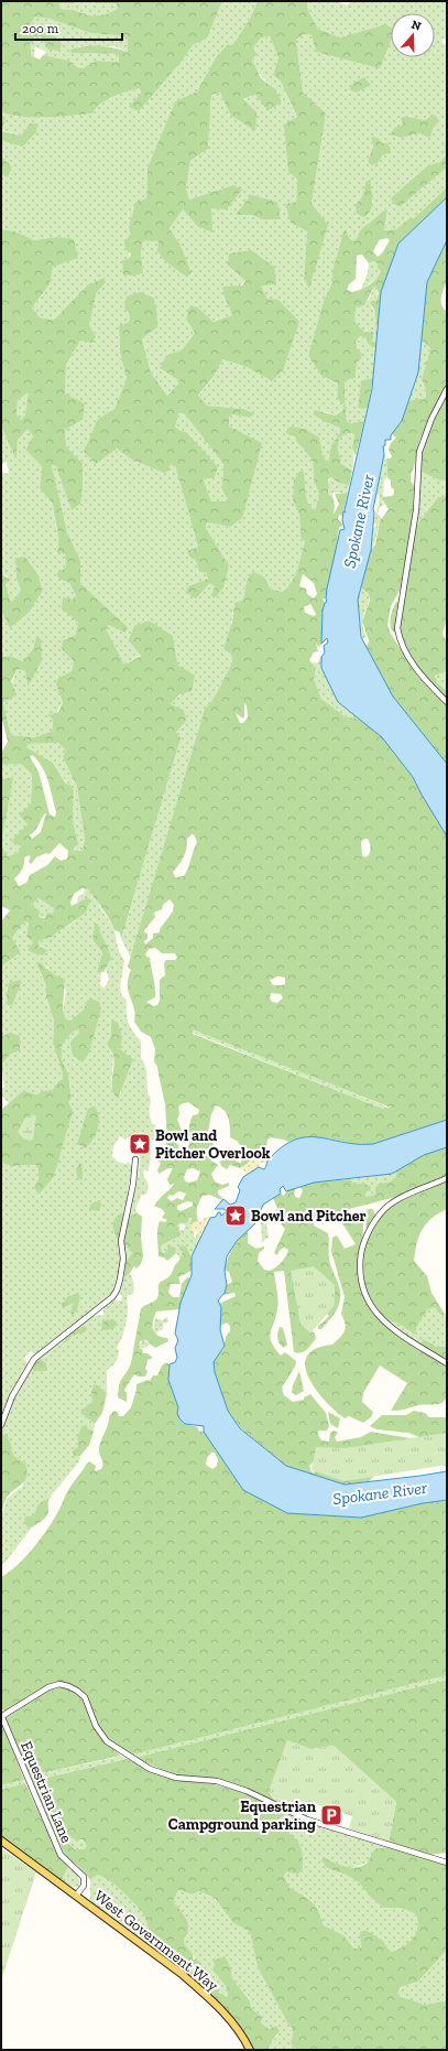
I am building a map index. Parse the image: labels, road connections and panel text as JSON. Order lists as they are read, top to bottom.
{
  "streets": {
    "main road": ["West Government Way"],
    "street": ["Equestrian Lane"]
  },
  "crossings": [
    ["Equestrian Lane", "West Government Way"]
  ],
  "water": ["Spokane River"],
  "places": {
    "place": ["Bowl and Pitcher Overlook", "Bowl and Pitcher"],
    "parking": ["Equestrian Campground parking"]
  },
  "scale_bar": "200 m",
  "north": "top"
}
